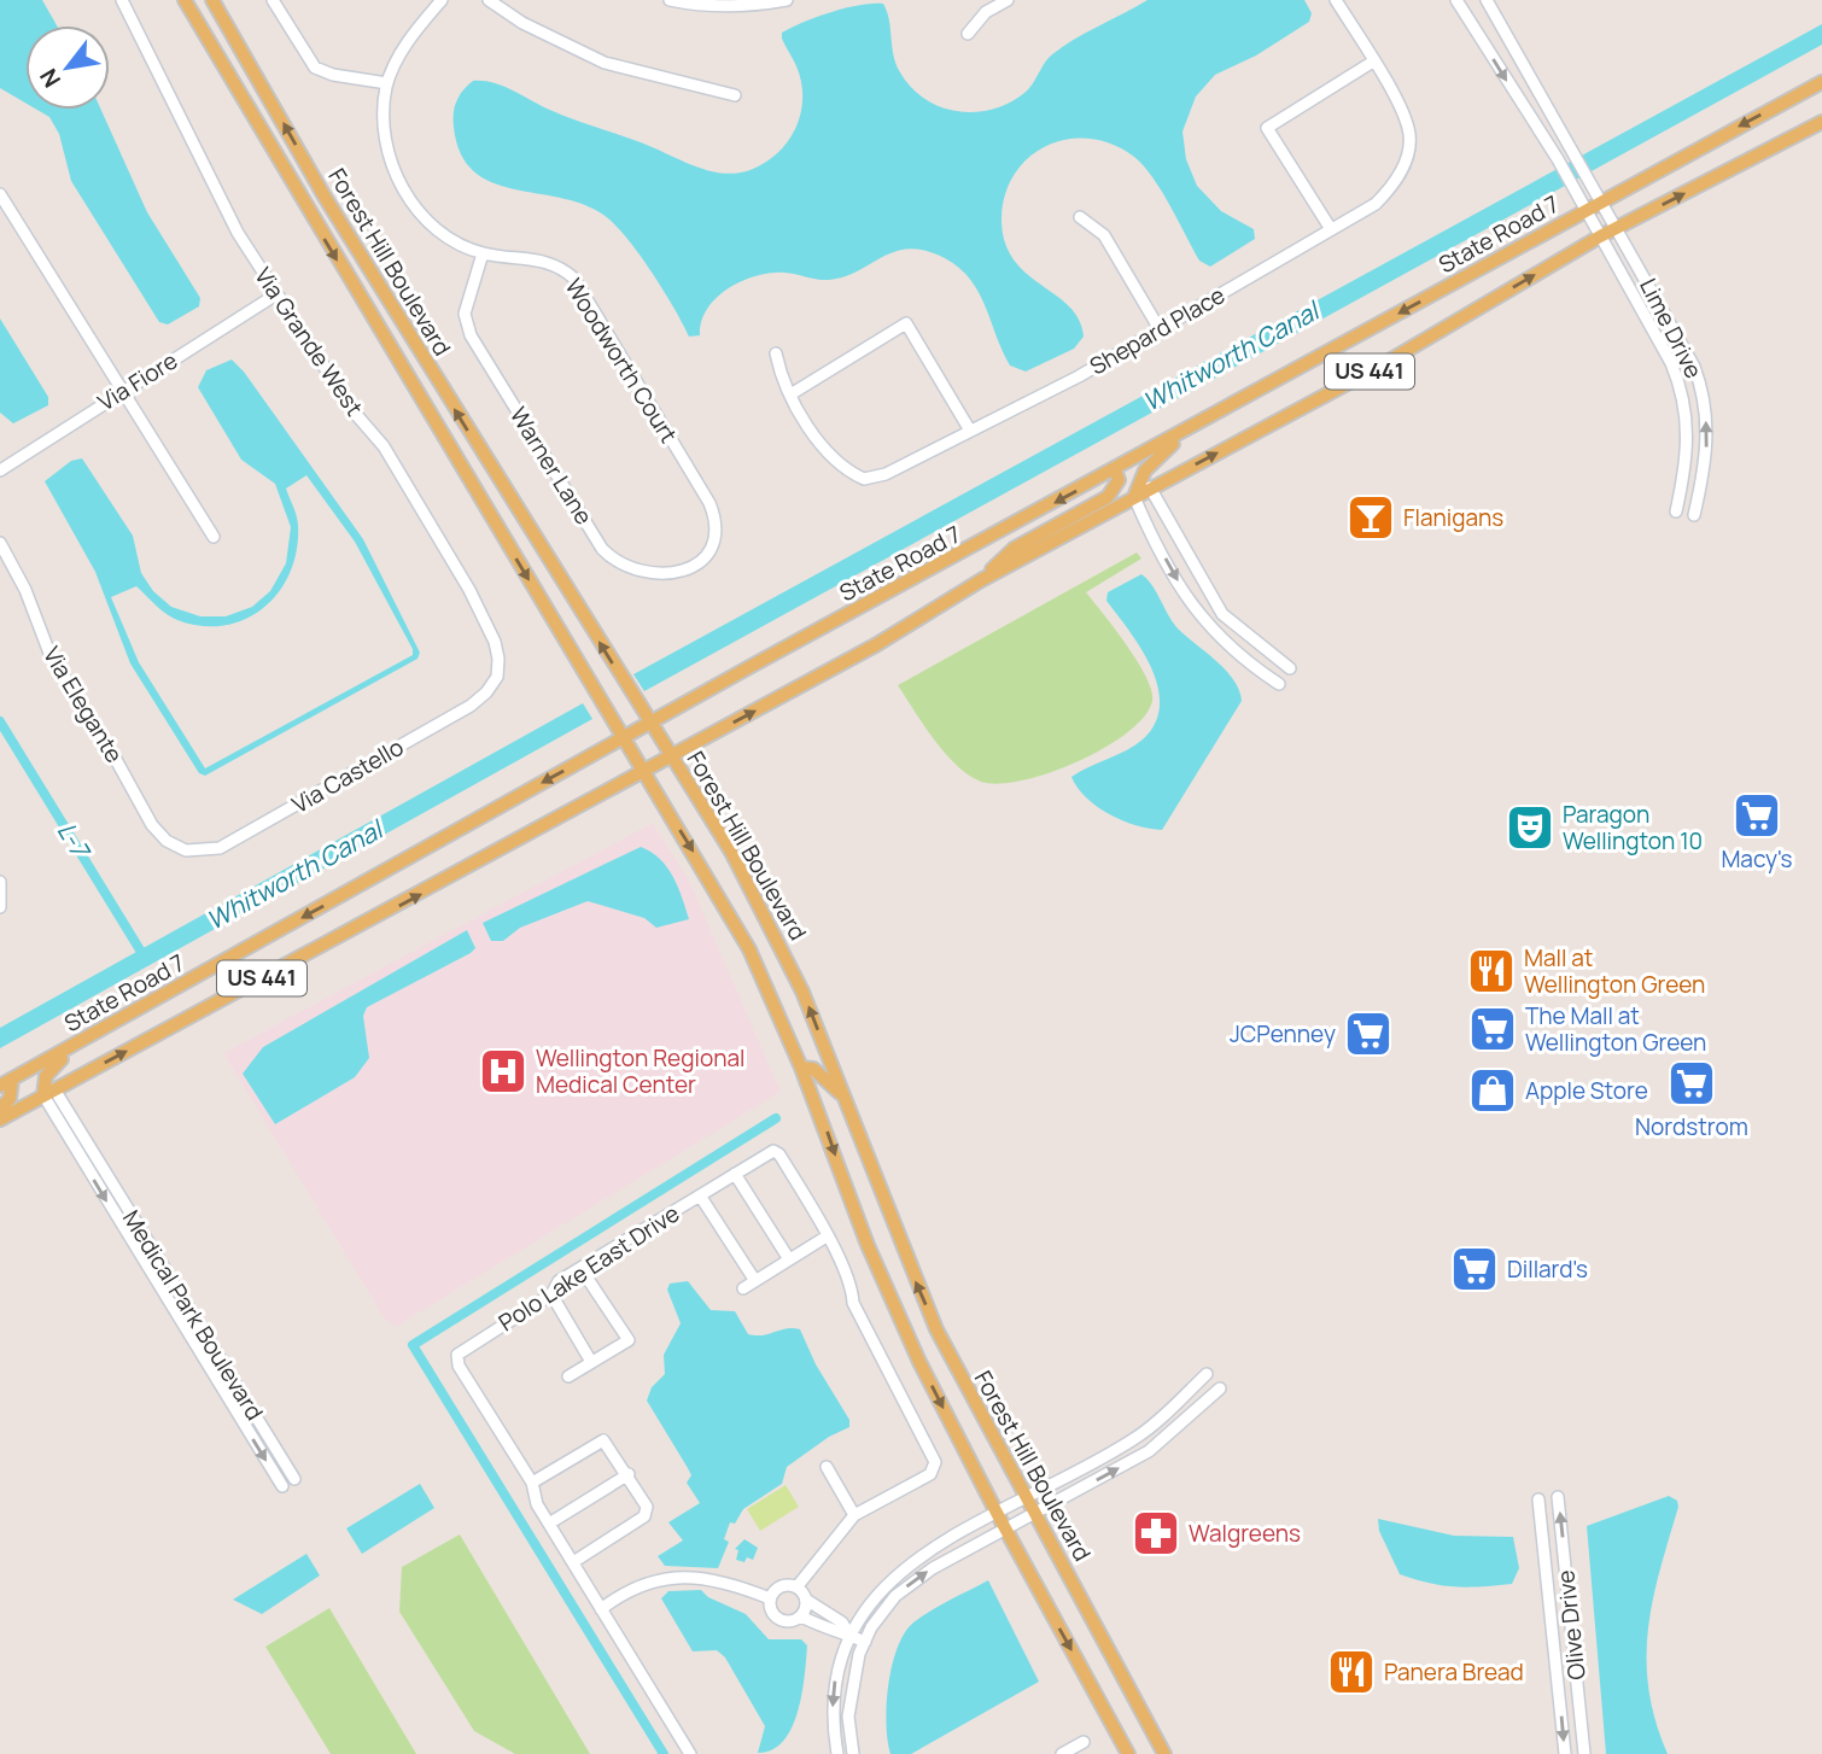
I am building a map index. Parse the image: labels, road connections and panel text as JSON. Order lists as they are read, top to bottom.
{
  "streets": {
    "main road": ["State Road 7", "Forest Hill Boulevard", "US 441"],
    "street": [
      "Lime Drive",
      "Shepard Place",
      "Via Grande West",
      "Woodworth Court",
      "Via Fiore",
      "Warner Lane",
      "Via Elegante",
      "Via Castello",
      "Polo Lake East Drive",
      "Medical Park Boulevard",
      "Olive Drive"
    ]
  },
  "crossings": [
    ["State Road 7", "Forest Hill Boulevard"],
    ["State Road 7", "Lime Drive"],
    ["Forest Hill Boulevard", "US 441"],
    ["Lime Drive", "US 441"],
    ["Via Grande West", "Via Fiore"],
    ["Via Grande West", "Via Castello"],
    ["Woodworth Court", "Warner Lane"],
    ["US 441", "Medical Park Boulevard"],
    ["Via Elegante", "Via Castello"]
  ],
  "water": ["Whitworth Canal", "L-7"],
  "places": {
    "bar": ["Flanigans"],
    "supermarket": [
      "Macy's",
      "The Mall at Wellington Green",
      "JCPenney",
      "Nordstrom",
      "Dillard's"
    ],
    "theatre": ["Paragon Wellington 10"],
    "restaurant": ["Mall at Wellington Green", "Panera Bread"],
    "hospital": ["Wellington Regional Medical Center"],
    "shop": ["Apple Store"],
    "pharmacy": ["Walgreens"]
  },
  "north": "bottom left"
}
